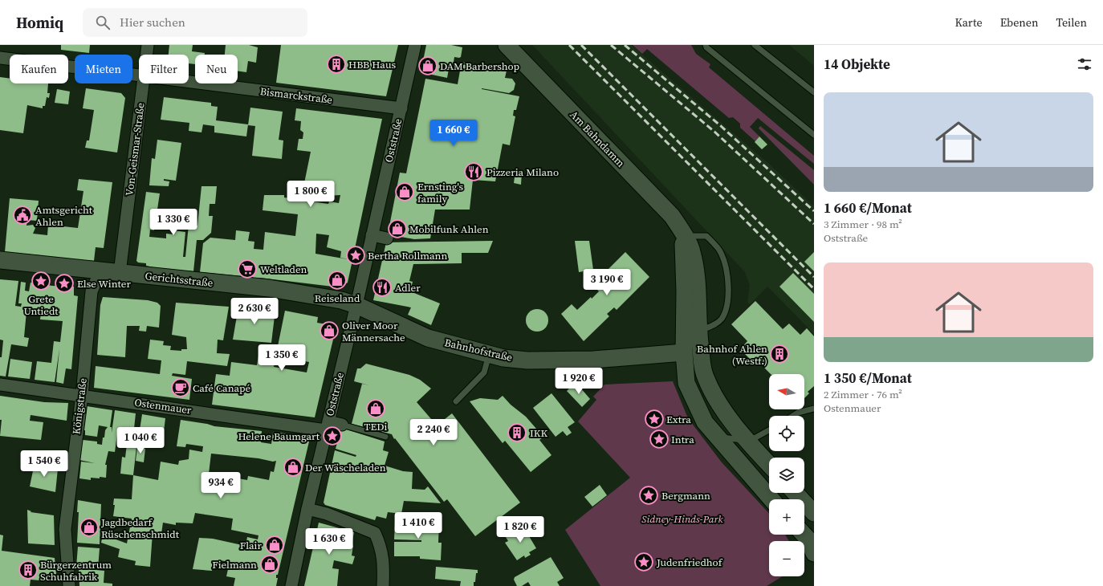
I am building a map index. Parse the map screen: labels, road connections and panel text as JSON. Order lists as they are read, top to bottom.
{
  "streets": {
    "street": [
      "Bismarckstraße",
      "Am Bahndamm",
      "Oststraße",
      "Von-Geismar-Straße",
      "Gerichtsstraße",
      "Bahnhofstraße",
      "Königstraße",
      "Ostenmauer"
    ]
  },
  "crossings": [
    ["Bismarckstraße", "Oststraße"],
    ["Oststraße", "Gerichtsstraße"],
    ["Oststraße", "Bahnhofstraße"],
    ["Oststraße", "Ostenmauer"],
    ["Von-Geismar-Straße", "Gerichtsstraße"],
    ["Von-Geismar-Straße", "Königstraße"],
    ["Gerichtsstraße", "Bahnhofstraße"],
    ["Gerichtsstraße", "Königstraße"],
    ["Königstraße", "Ostenmauer"]
  ],
  "parks": ["Sidney-Hinds-Park"],
  "places": {
    "building": [
      "HBB Haus",
      "Bahnhof Ahlen (Westf.)",
      "IKK",
      "Bürgerzentrum Schuhfabrik"
    ],
    "shop": [
      "DAM Barbershop",
      "Ernsting's family",
      "Mobilfunk Ahlen",
      "Reiseland",
      "Oliver Moor Männersache",
      "TEDi",
      "Der Wäscheladen",
      "Jagdbedarf Rüschenschmidt",
      "Flair",
      "Fielmann"
    ],
    "restaurant": ["Pizzeria Milano", "Adler"],
    "public building": ["Amtsgericht Ahlen"],
    "place": [
      "Bertha Rollmann",
      "Grete Untiedt",
      "Else Winter",
      "Extra",
      "Helene Baumgart",
      "Intra",
      "Bergmann",
      "Judenfriedhof"
    ],
    "supermarket": ["Weltladen"],
    "cafe": ["Café Canapé"]
  },
  "north": "left",
  "page": {
    "header": "Homiq",
    "search": "Hier suchen",
    "nav": ["Karte", "Ebenen", "Teilen"],
    "heading": "14 Objekte",
    "chip": [
      "Kaufen",
      "Mieten",
      "Filter",
      "Neu"
    ],
    "list": [
      {
        "name": "1 660 €/Monat",
        "note": "3 Zimmer · 98 m² · Oststraße"
      },
      {
        "name": "1 350 €/Monat",
        "note": "2 Zimmer · 76 m² · Ostenmauer"
      }
    ],
    "price": [
      "1 660 €",
      "1 800 €",
      "1 330 €",
      "3 190 €",
      "2 630 €",
      "1 350 €",
      "1 920 €",
      "2 240 €",
      "1 040 €",
      "1 540 €",
      "934 €",
      "1 410 €",
      "1 820 €",
      "1 630 €"
    ],
    "map_buttons": ["+", "−"]
  }
}
